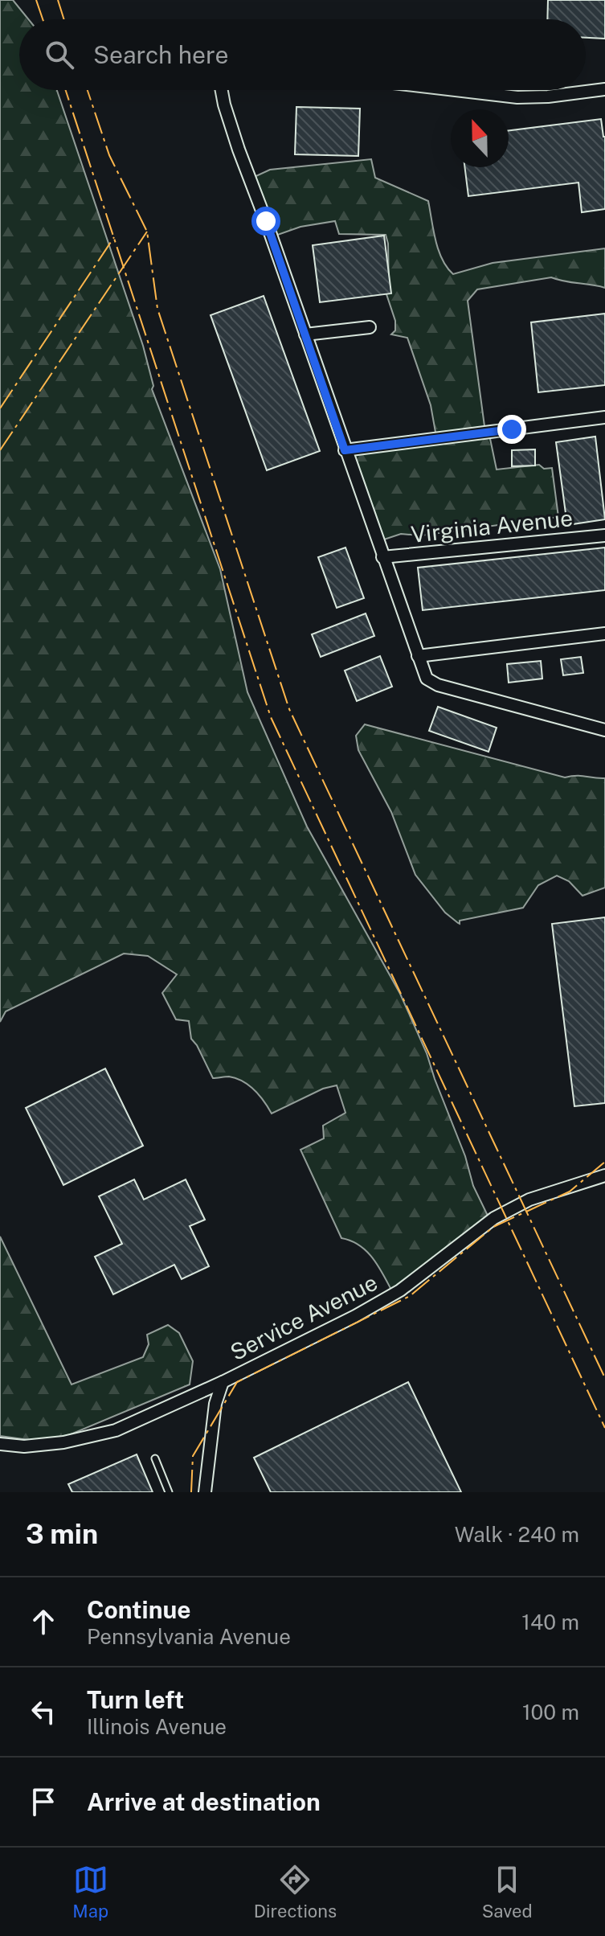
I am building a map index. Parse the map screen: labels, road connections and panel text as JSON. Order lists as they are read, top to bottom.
{
  "streets": {
    "street": ["Virginia Avenue", "Service Avenue"]
  },
  "north": "top",
  "page": {
    "search": "Search here",
    "heading": ["3 min", "Walk · 240 m"],
    "list": [
      ["Continue", "Pennsylvania Avenue", "140 m"],
      ["Turn left", "Illinois Avenue", "100 m"],
      "Arrive at destination"
    ],
    "nav": ["Map", "Directions", "Saved"]
  }
}
